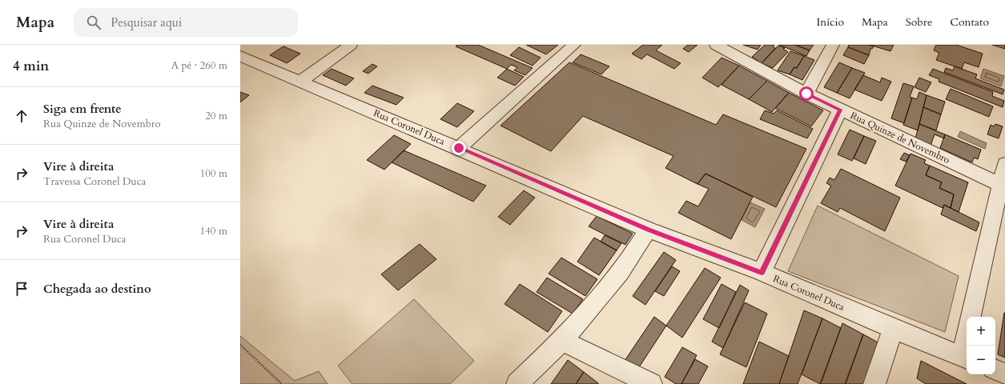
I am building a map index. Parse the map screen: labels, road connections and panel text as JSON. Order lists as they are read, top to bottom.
{
  "streets": {
    "street": ["Rua Coronel Duca", "Rua Quinze de Novembro"]
  },
  "page": {
    "header": "Mapa",
    "search": "Pesquisar aqui",
    "nav": [
      "Início",
      "Mapa",
      "Sobre",
      "Contato"
    ],
    "heading": ["4 min", "A pé · 260 m"],
    "list": [
      ["Siga em frente", "Rua Quinze de Novembro", "20 m"],
      ["Vire à direita", "Travessa Coronel Duca", "100 m"],
      ["Vire à direita", "Rua Coronel Duca", "140 m"],
      "Chegada ao destino"
    ],
    "map_buttons": ["+", "−"]
  }
}
